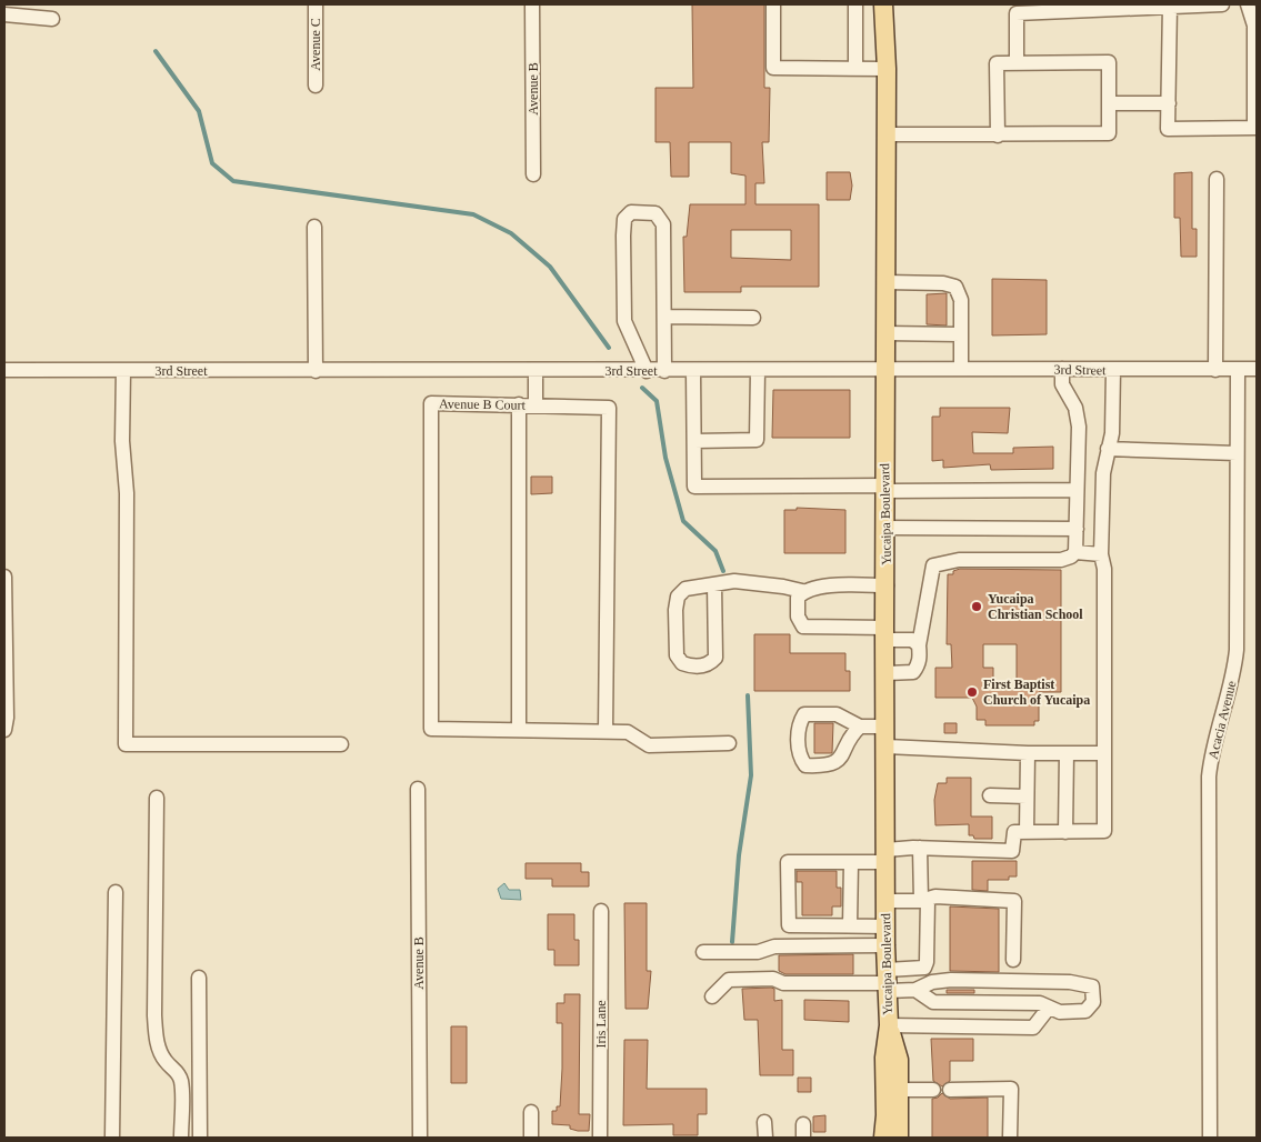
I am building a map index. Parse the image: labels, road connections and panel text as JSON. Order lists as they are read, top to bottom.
{
  "streets": {
    "main road": ["Yucaipa Boulevard"],
    "street": [
      "Avenue C",
      "Avenue B",
      "3rd Street",
      "Avenue B Court",
      "Acacia Avenue",
      "Iris Lane"
    ]
  },
  "crossings": [
    ["3rd Street", "Yucaipa Boulevard"],
    ["3rd Street", "Acacia Avenue"]
  ],
  "places": ["Yucaipa Christian School", "First Baptist Church of Yucaipa"]
}
